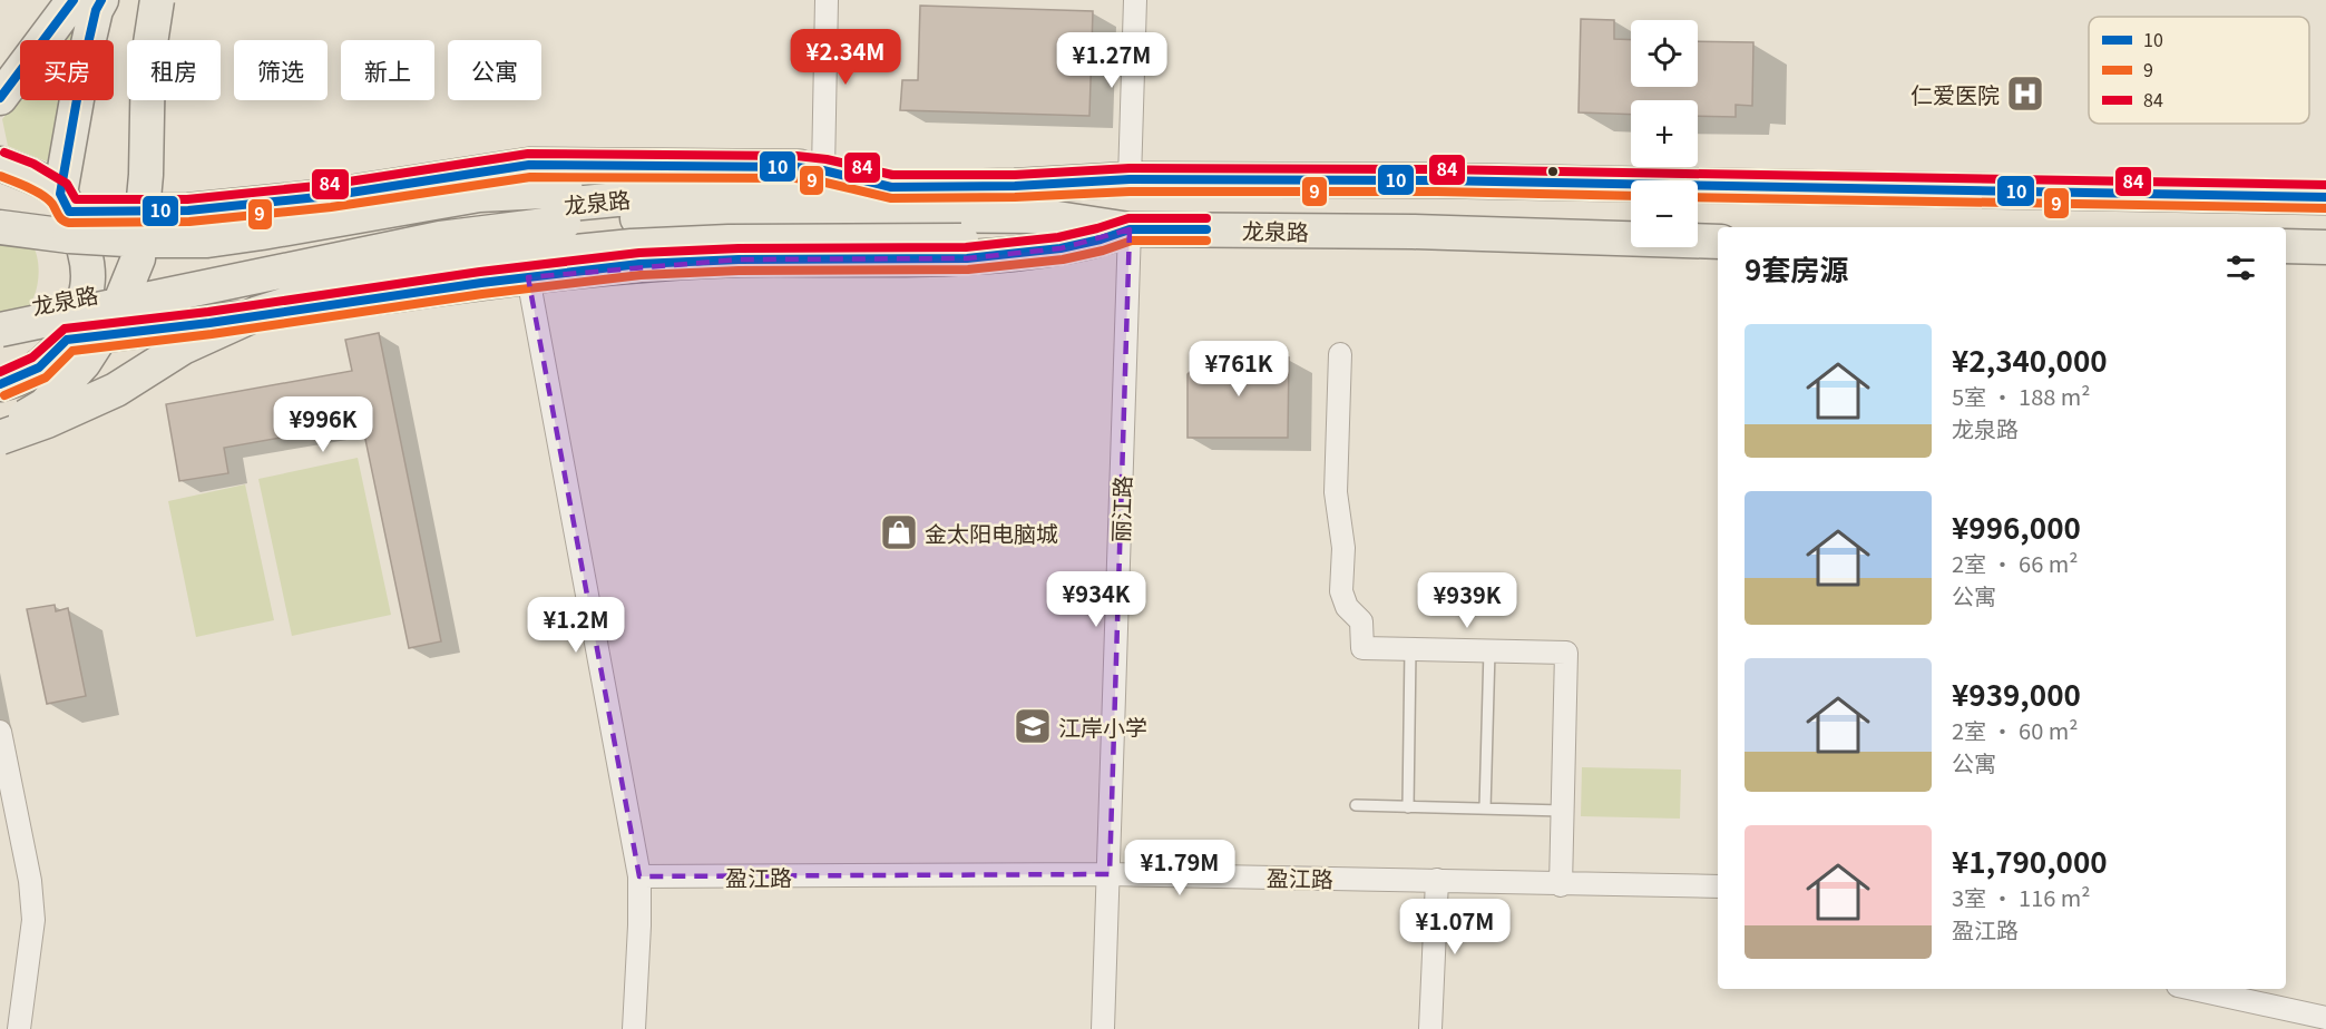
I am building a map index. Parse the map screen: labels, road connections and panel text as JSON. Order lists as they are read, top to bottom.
{
  "streets": {
    "main road": ["龙泉路"],
    "street": ["丽江路", "盈江路"]
  },
  "crossings": [
    ["龙泉路", "丽江路"],
    ["丽江路", "盈江路"]
  ],
  "places": {
    "hospital": ["仁爱医院"],
    "shop": ["金太阳电脑城"],
    "school or university": ["江岸小学"]
  },
  "lines": ["transit line 10", "transit line 84", "transit line 9"],
  "legend": ["10", "9", "84"],
  "page": {
    "map_buttons": ["+", "−"],
    "price": [
      "¥2.34M",
      "¥1.27M",
      "¥761K",
      "¥996K",
      "¥934K",
      "¥939K",
      "¥1.2M",
      "¥1.79M",
      "¥1.07M"
    ],
    "chip": [
      "买房",
      "租房",
      "筛选",
      "新上",
      "公寓"
    ],
    "heading": "9套房源",
    "list": [
      {
        "name": "¥2,340,000",
        "note": "5室 · 188 m² · 龙泉路"
      },
      {
        "name": "¥996,000",
        "note": "2室 · 66 m² · 公寓"
      },
      {
        "name": "¥939,000",
        "note": "2室 · 60 m² · 公寓"
      },
      {
        "name": "¥1,790,000",
        "note": "3室 · 116 m² · 盈江路"
      }
    ]
  }
}
